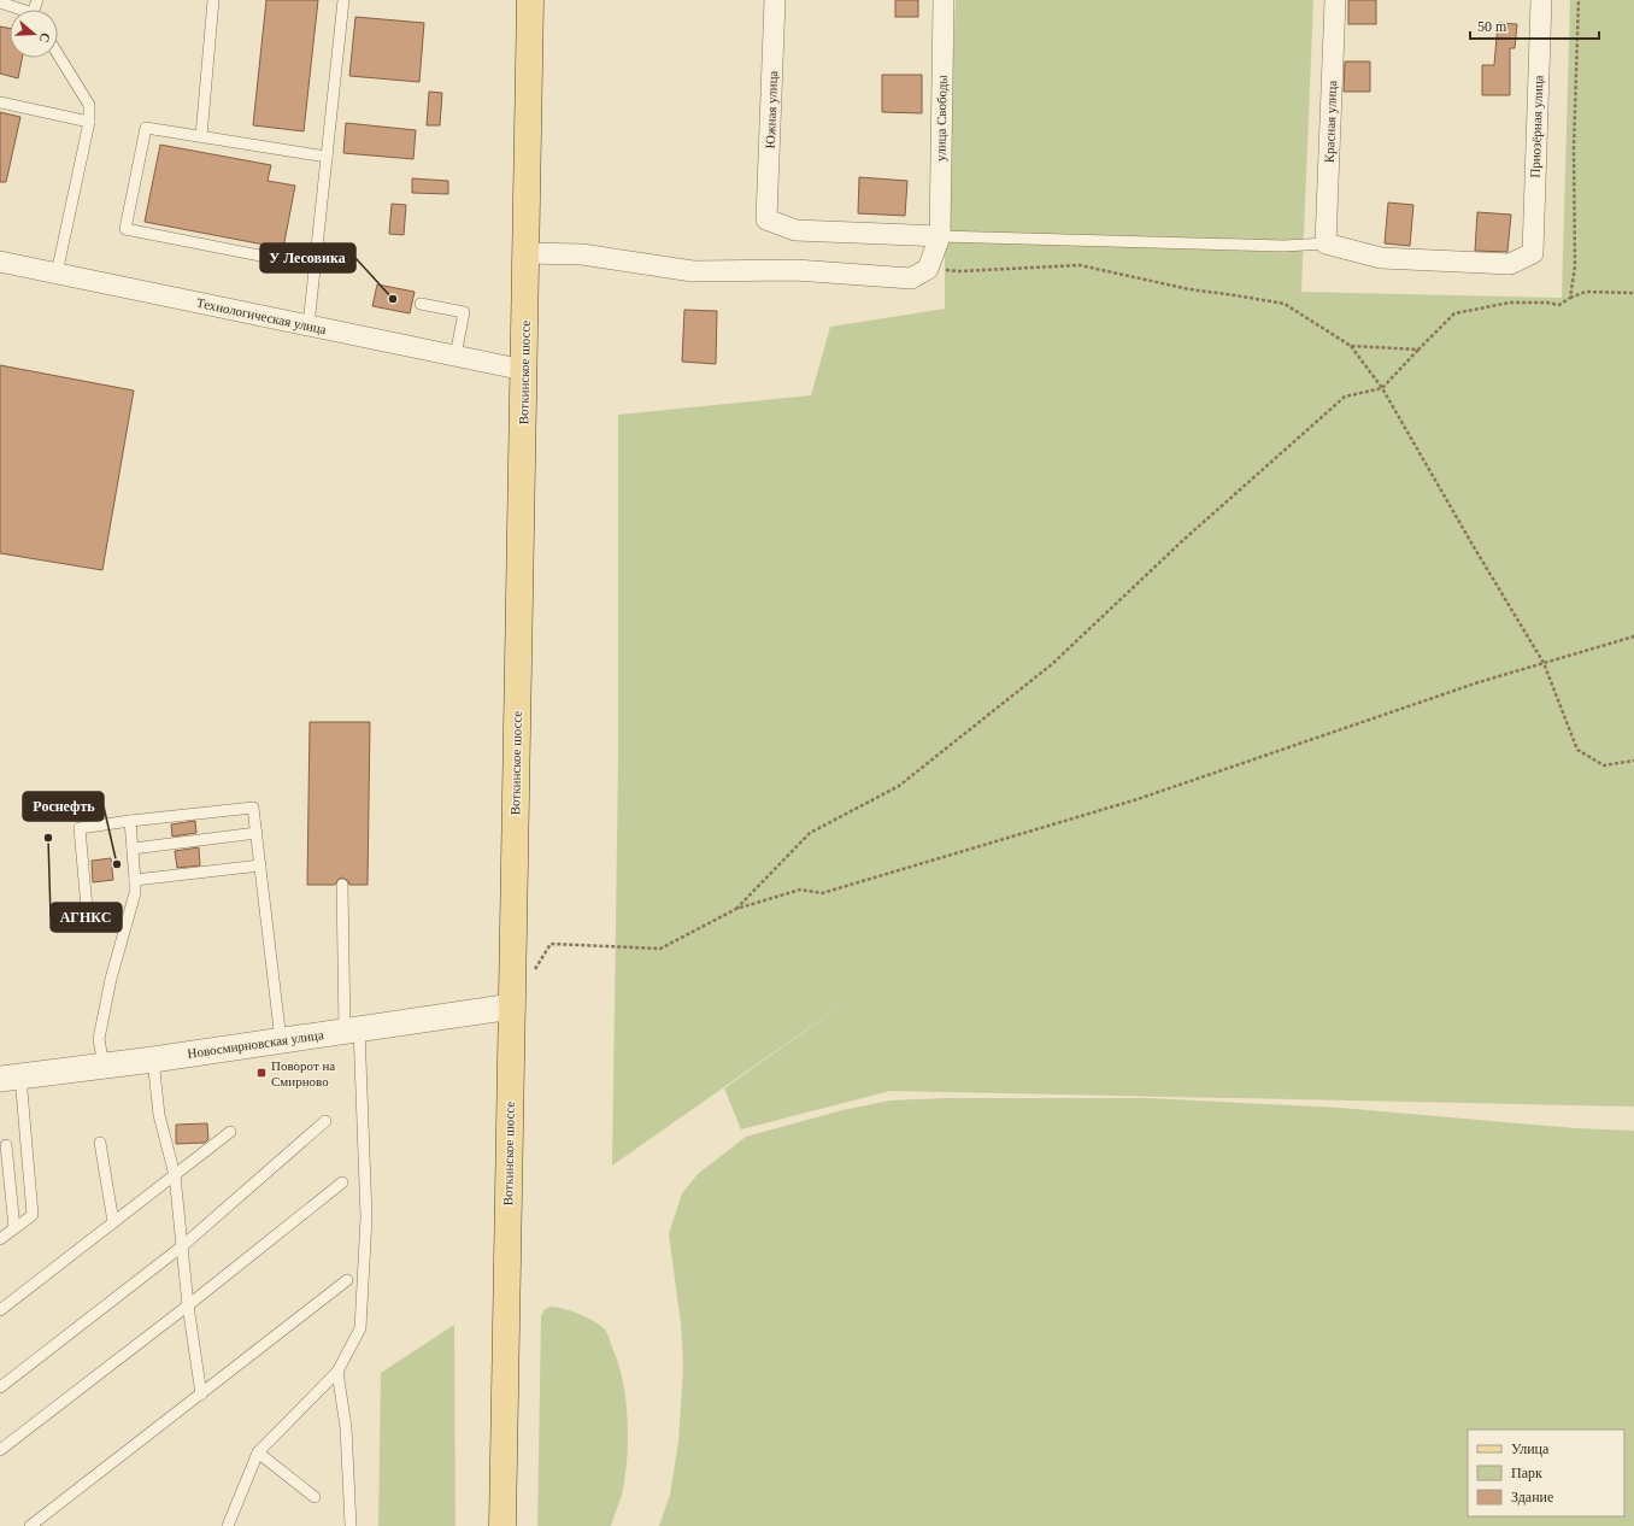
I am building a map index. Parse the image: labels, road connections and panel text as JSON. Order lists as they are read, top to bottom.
{
  "streets": {
    "main road": ["Воткинское шоссе"],
    "street": [
      "Южная улица",
      "улица Свободы",
      "Красная улица",
      "Приозёрная улица",
      "Технологическая улица",
      "Новосмирновская улица"
    ]
  },
  "crossings": [
    ["Южная улица", "улица Свободы"],
    ["улица Свободы", "Воткинское шоссе"],
    ["Красная улица", "Приозёрная улица"],
    ["Технологическая улица", "Воткинское шоссе"],
    ["Воткинское шоссе", "Новосмирновская улица"]
  ],
  "places": {
    "other": ["У Лесовика", "АГНКС", "Роснефть"],
    "transit": ["Поворот на Смирново"]
  },
  "legend": ["Улица", "Парк", "Здание"],
  "scale_bar": "50 m",
  "north": "right"
}
